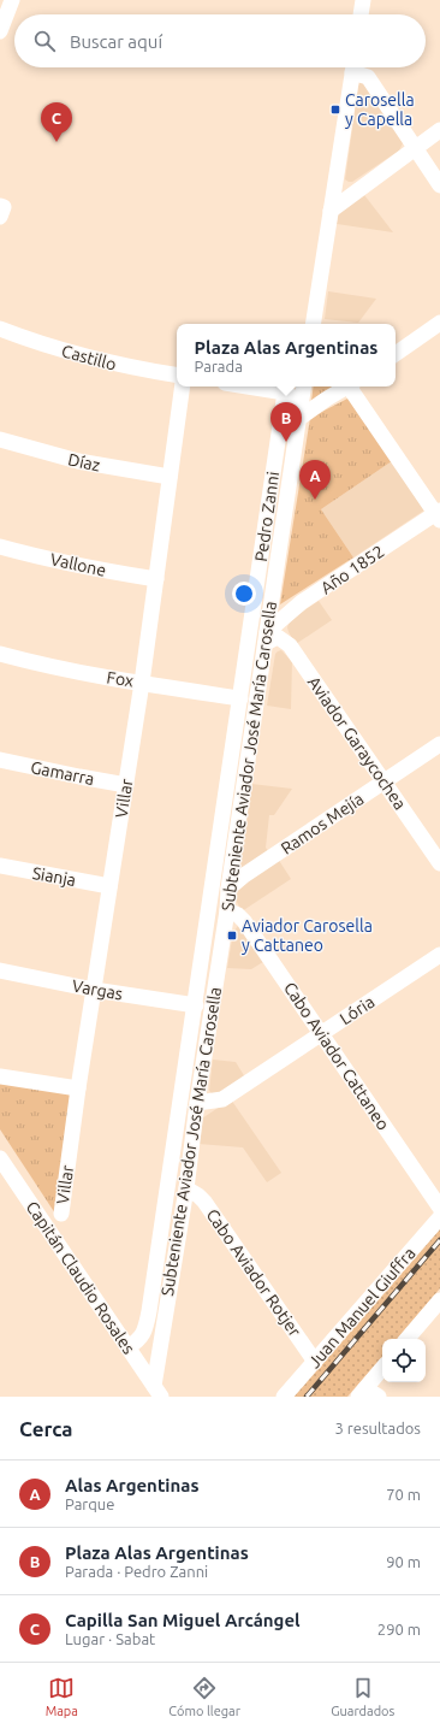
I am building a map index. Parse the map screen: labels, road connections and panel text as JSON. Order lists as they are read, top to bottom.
{
  "streets": {
    "street": [
      "Castillo",
      "Díaz",
      "Pedro Zanni",
      "Vallone",
      "Año 1852",
      "Fox",
      "Aviador Garaycochea",
      "Subteniente Aviador José María Carosella",
      "Gamarra",
      "Villar",
      "Ramos Mejía",
      "Sianja",
      "Vargas",
      "Lória",
      "Cabo Aviador Cattaneo",
      "Cabo Aviador Rotjer",
      "Capitán Claudio Rosales",
      "Juan Manuel Giuffra"
    ]
  },
  "crossings": [
    ["Díaz", "Villar"],
    ["Pedro Zanni", "Fox"],
    ["Pedro Zanni", "Vargas"],
    ["Pedro Zanni", "Capitán Claudio Rosales"],
    ["Vallone", "Villar"],
    ["Año 1852", "Aviador Garaycochea"],
    ["Año 1852", "Subteniente Aviador José María Carosella"],
    ["Fox", "Villar"],
    ["Aviador Garaycochea", "Subteniente Aviador José María Carosella"],
    ["Aviador Garaycochea", "Ramos Mejía"],
    ["Subteniente Aviador José María Carosella", "Ramos Mejía"],
    ["Subteniente Aviador José María Carosella", "Lória"],
    ["Subteniente Aviador José María Carosella", "Cabo Aviador Cattaneo"],
    ["Subteniente Aviador José María Carosella", "Cabo Aviador Rotjer"],
    ["Subteniente Aviador José María Carosella", "Capitán Claudio Rosales"],
    ["Gamarra", "Villar"],
    ["Villar", "Sianja"],
    ["Villar", "Vargas"],
    ["Lória", "Cabo Aviador Cattaneo"],
    ["Cabo Aviador Rotjer", "Juan Manuel Giuffra"]
  ],
  "places": {
    "transit": ["Carosella y Capella", "Aviador Carosella y Cattaneo"]
  },
  "page": {
    "search": "Buscar aquí",
    "pins": ["C", "B", "A"],
    "popup": ["Plaza Alas Argentinas", "Parada"],
    "heading": ["Cerca", "3 resultados"],
    "list": [
      {
        "mark": "A",
        "name": "Alas Argentinas",
        "note": "Parque",
        "value": "70 m"
      },
      {
        "mark": "B",
        "name": "Plaza Alas Argentinas",
        "note": "Parada · Pedro Zanni",
        "value": "90 m"
      },
      {
        "mark": "C",
        "name": "Capilla San Miguel Arcángel",
        "note": "Lugar · Sabat",
        "value": "290 m"
      }
    ],
    "nav": ["Mapa", "Cómo llegar", "Guardados"]
  }
}
